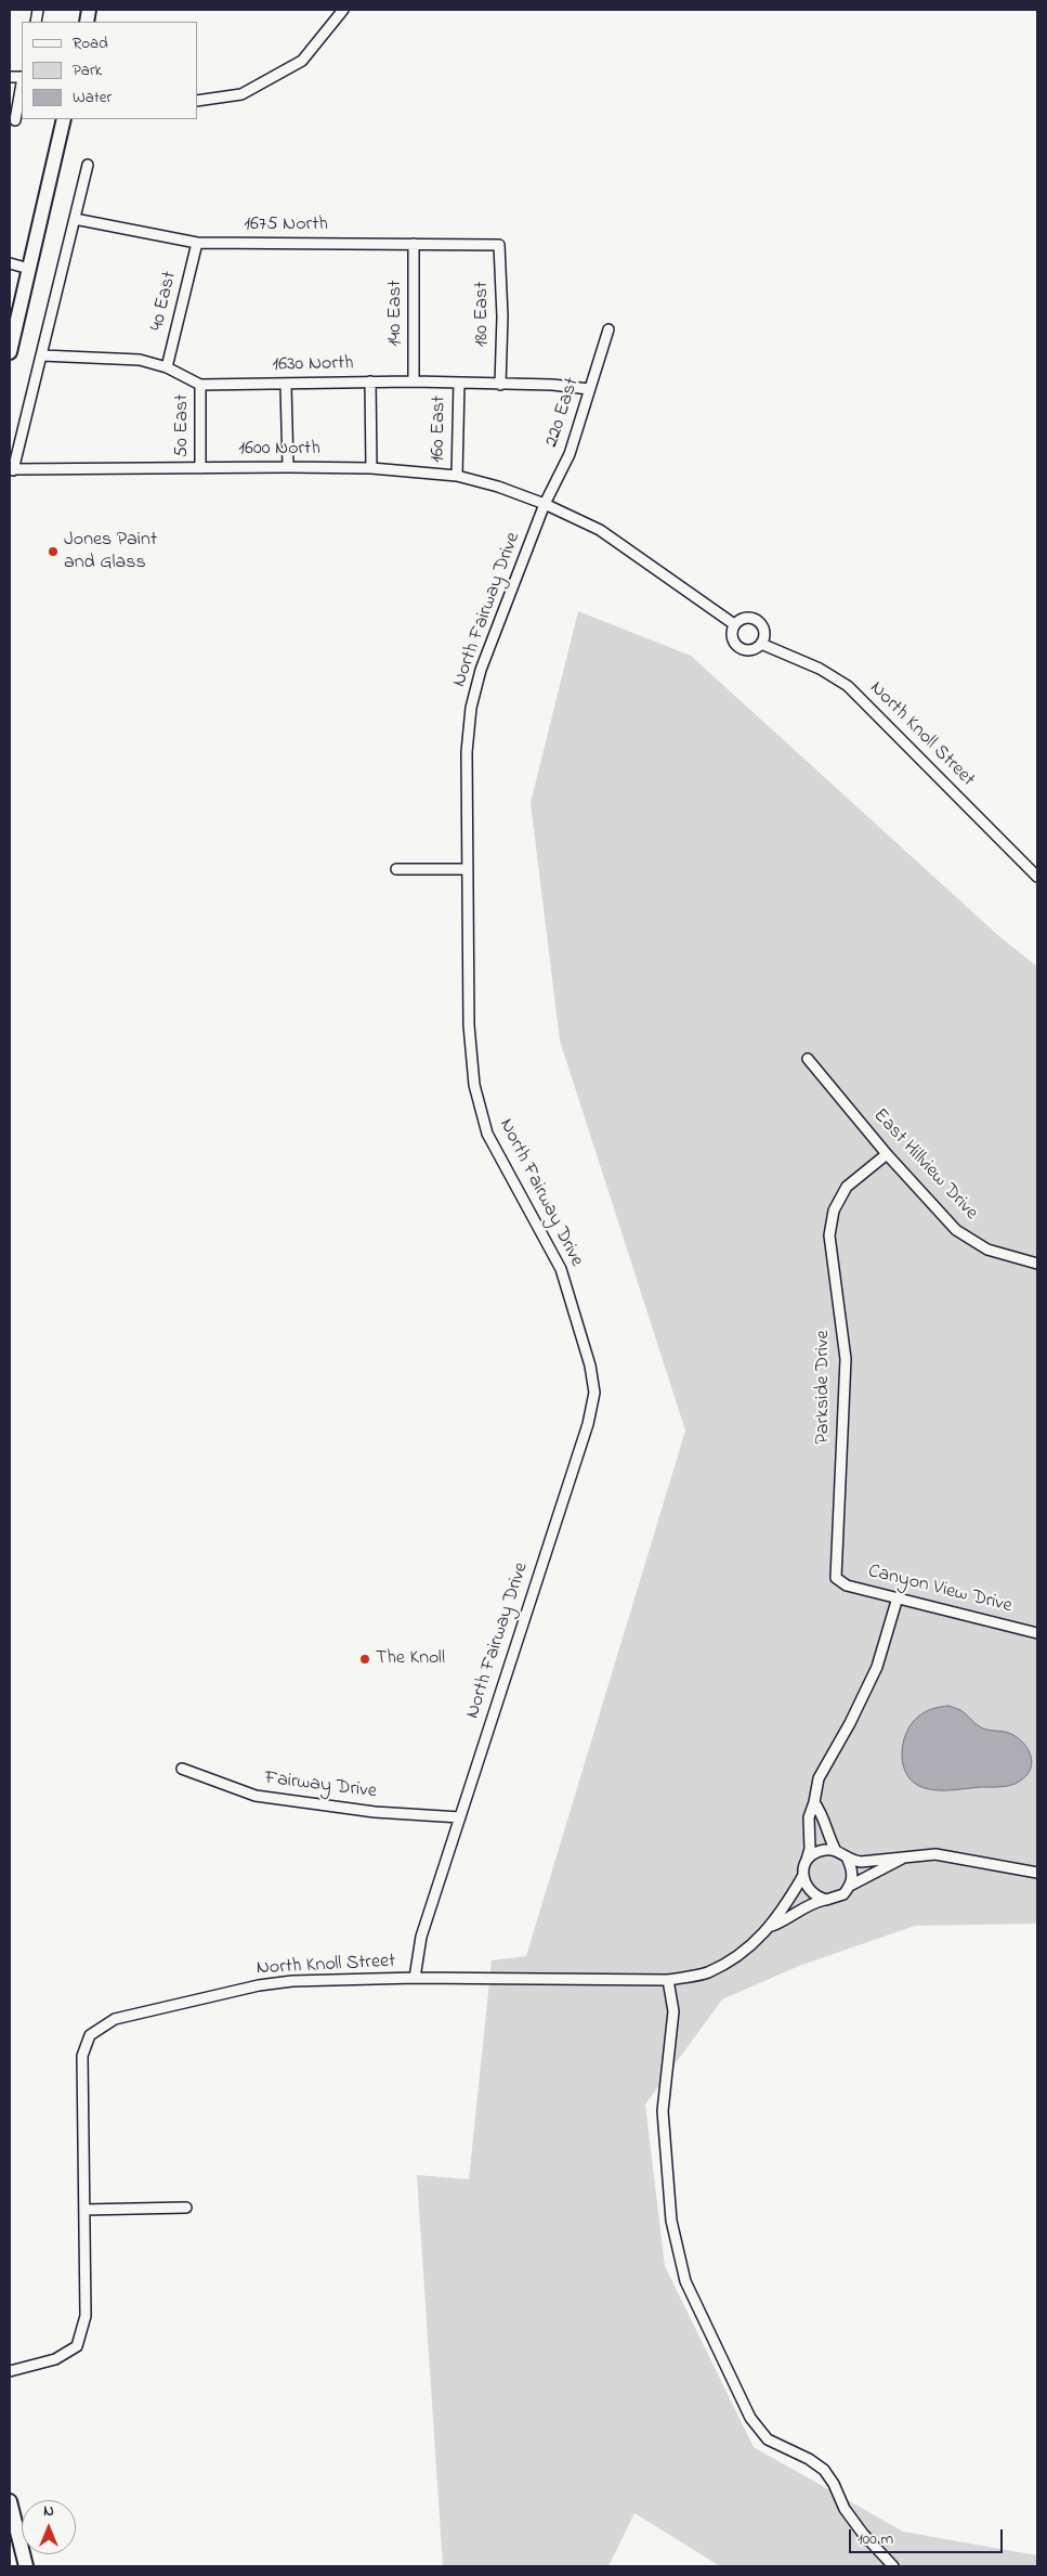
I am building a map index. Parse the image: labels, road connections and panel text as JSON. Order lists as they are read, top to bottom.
{
  "streets": {
    "street": [
      "1675 North",
      "40 East",
      "140 East",
      "180 East",
      "1630 North",
      "220 East",
      "50 East",
      "160 East",
      "1600 North",
      "North Fairway Drive",
      "North Knoll Street",
      "East Hillview Drive",
      "Parkside Drive",
      "Canyon View Drive",
      "Fairway Drive"
    ]
  },
  "crossings": [
    ["1675 North", "40 East"],
    ["1675 North", "140 East"],
    ["1675 North", "180 East"],
    ["40 East", "1630 North"],
    ["140 East", "1630 North"],
    ["180 East", "1630 North"],
    ["1630 North", "220 East"],
    ["1630 North", "50 East"],
    ["1630 North", "160 East"],
    ["220 East", "1600 North"],
    ["220 East", "North Fairway Drive"],
    ["50 East", "1600 North"],
    ["160 East", "1600 North"],
    ["1600 North", "North Fairway Drive"],
    ["North Fairway Drive", "North Knoll Street"],
    ["North Fairway Drive", "Fairway Drive"],
    ["North Knoll Street", "Canyon View Drive"],
    ["East Hillview Drive", "Parkside Drive"],
    ["Parkside Drive", "Canyon View Drive"]
  ],
  "places": ["Jones Paint and Glass", "The Knoll"],
  "legend": ["Road", "Park", "Water"],
  "scale_bar": "100 m",
  "north": "top"
}
